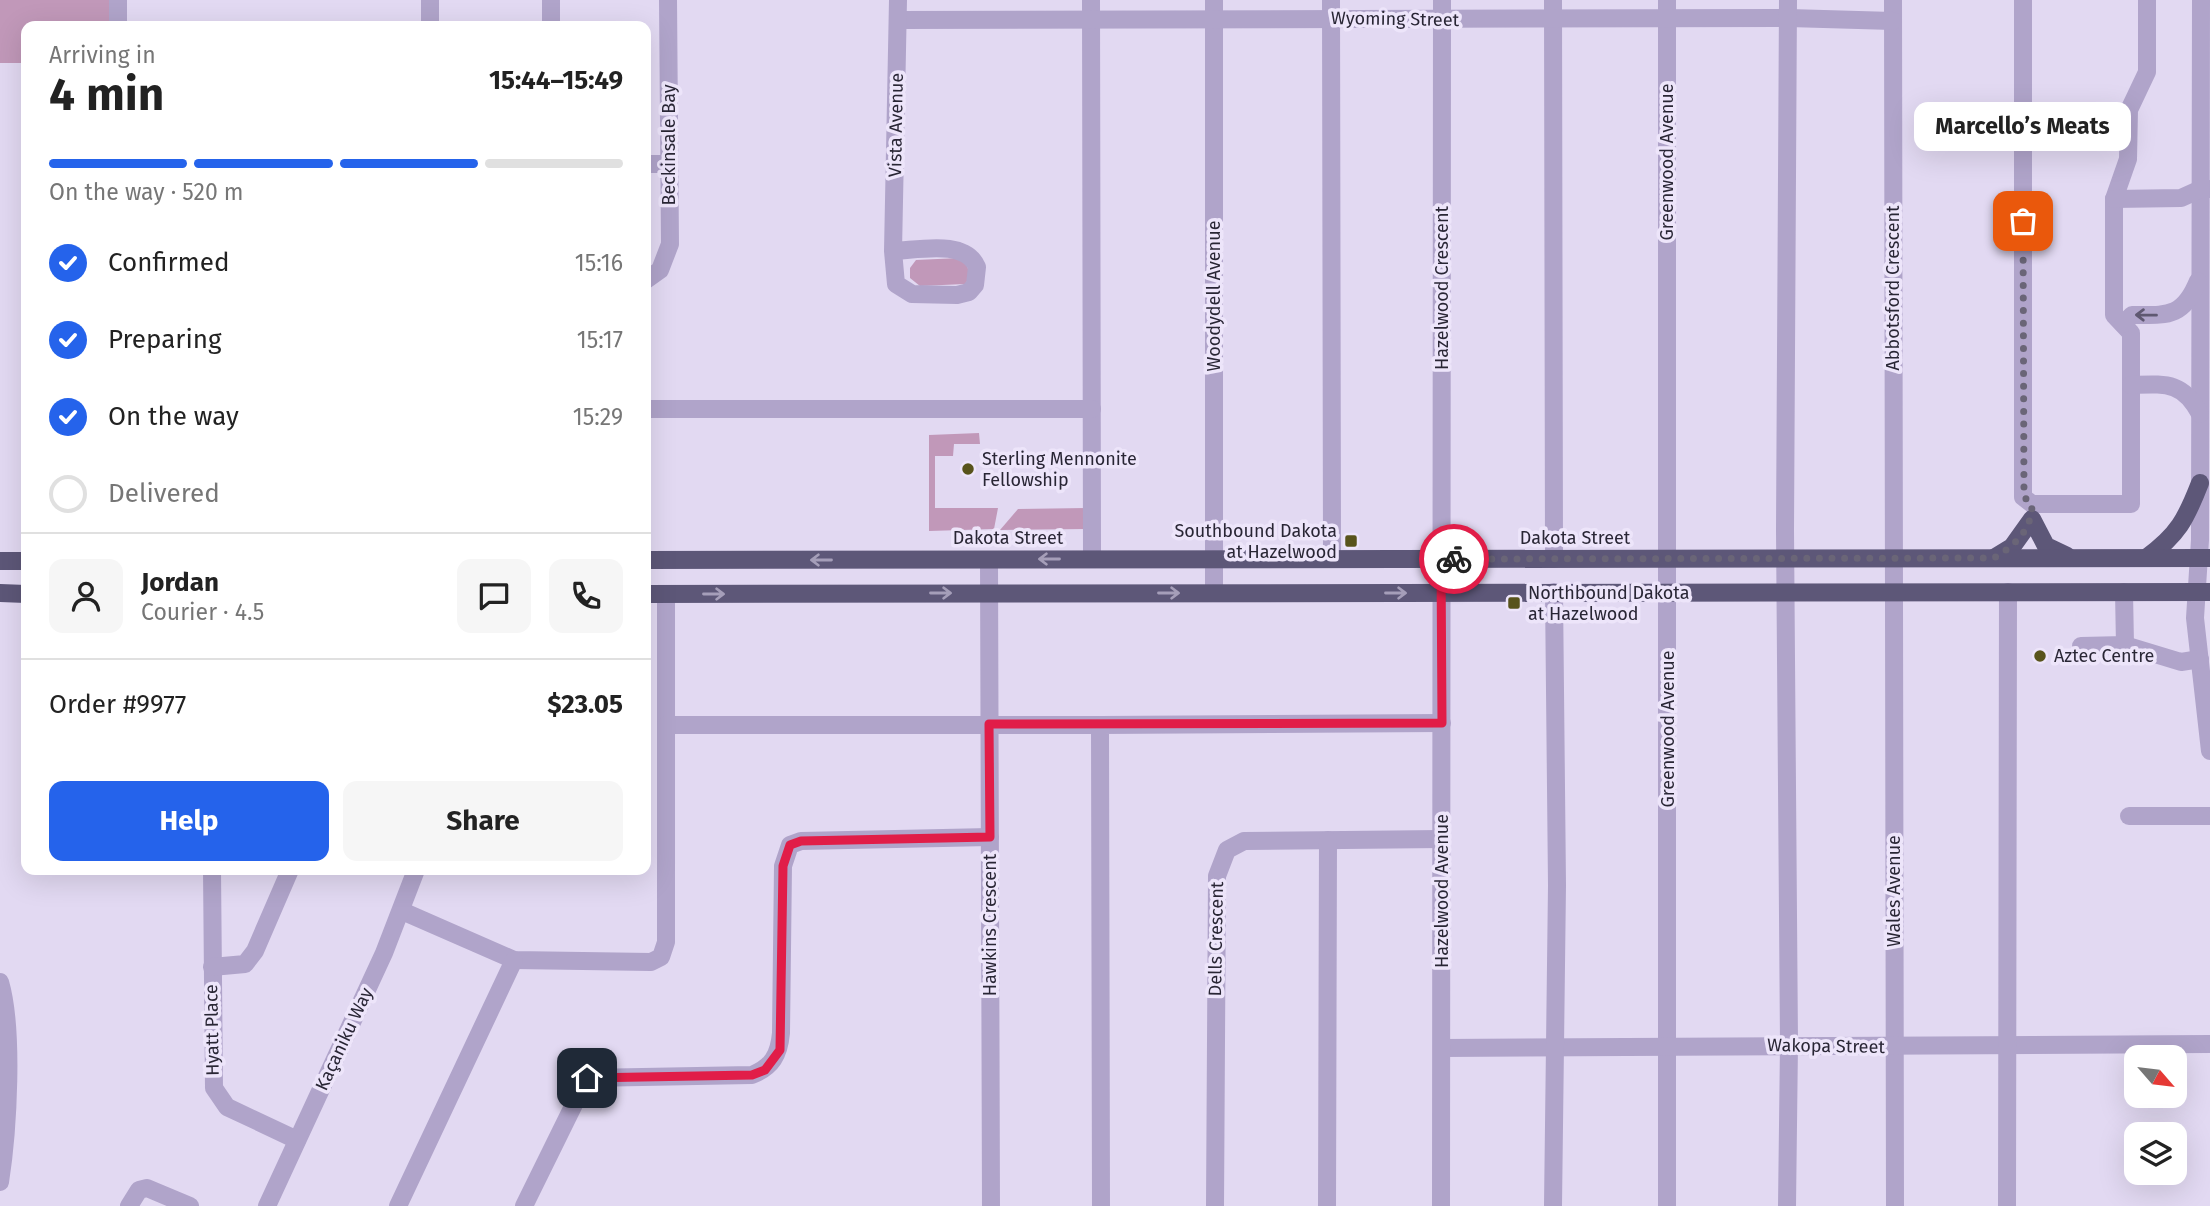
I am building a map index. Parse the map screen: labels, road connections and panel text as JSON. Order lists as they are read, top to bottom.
{
  "streets": {
    "main road": ["Dakota Street"],
    "street": [
      "Wyoming Street",
      "Vista Avenue",
      "Beckinsale Bay",
      "Greenwood Avenue",
      "Hazelwood Crescent",
      "Abbotsford Crescent",
      "Woodydell Avenue",
      "Hazelwood Avenue",
      "Wales Avenue",
      "Hawkins Crescent",
      "Dells Crescent",
      "Hyatt Place",
      "Kaçaniku Way",
      "Wakopa Street"
    ]
  },
  "crossings": [
    ["Wyoming Street", "Vista Avenue"],
    ["Wyoming Street", "Greenwood Avenue"],
    ["Wyoming Street", "Hazelwood Crescent"],
    ["Wyoming Street", "Abbotsford Crescent"],
    ["Wyoming Street", "Woodydell Avenue"],
    ["Greenwood Avenue", "Dakota Street"],
    ["Greenwood Avenue", "Wakopa Street"],
    ["Hazelwood Crescent", "Dakota Street"],
    ["Hazelwood Crescent", "Hazelwood Avenue"],
    ["Abbotsford Crescent", "Dakota Street"],
    ["Abbotsford Crescent", "Wales Avenue"],
    ["Woodydell Avenue", "Dakota Street"],
    ["Dakota Street", "Hazelwood Avenue"],
    ["Dakota Street", "Wales Avenue"],
    ["Dakota Street", "Hawkins Crescent"],
    ["Hazelwood Avenue", "Dells Crescent"],
    ["Hazelwood Avenue", "Wakopa Street"],
    ["Wales Avenue", "Wakopa Street"],
    ["Hyatt Place", "Kaçaniku Way"]
  ],
  "places": {
    "other": ["Marcello’s Meats", "Sterling Mennonite Fellowship", "Aztec Centre"],
    "transit": ["Southbound Dakota at Hazelwood", "Northbound Dakota at Hazelwood"]
  },
  "north": "bottom right",
  "page": {
    "heading": ["4 min", "Arriving in", "15:44–15:49"],
    "panel": [
      "Jordan",
      "Courier · 4.5",
      "Order #9977",
      "$23.05"
    ],
    "bubble": "Marcello’s Meats",
    "bar": "On the way · 520 m",
    "list": [
      ["Confirmed", "15:16"],
      ["Preparing", "15:17"],
      ["On the way", "15:29"],
      "Delivered"
    ],
    "buttons": ["Help", "Share"]
  }
}
